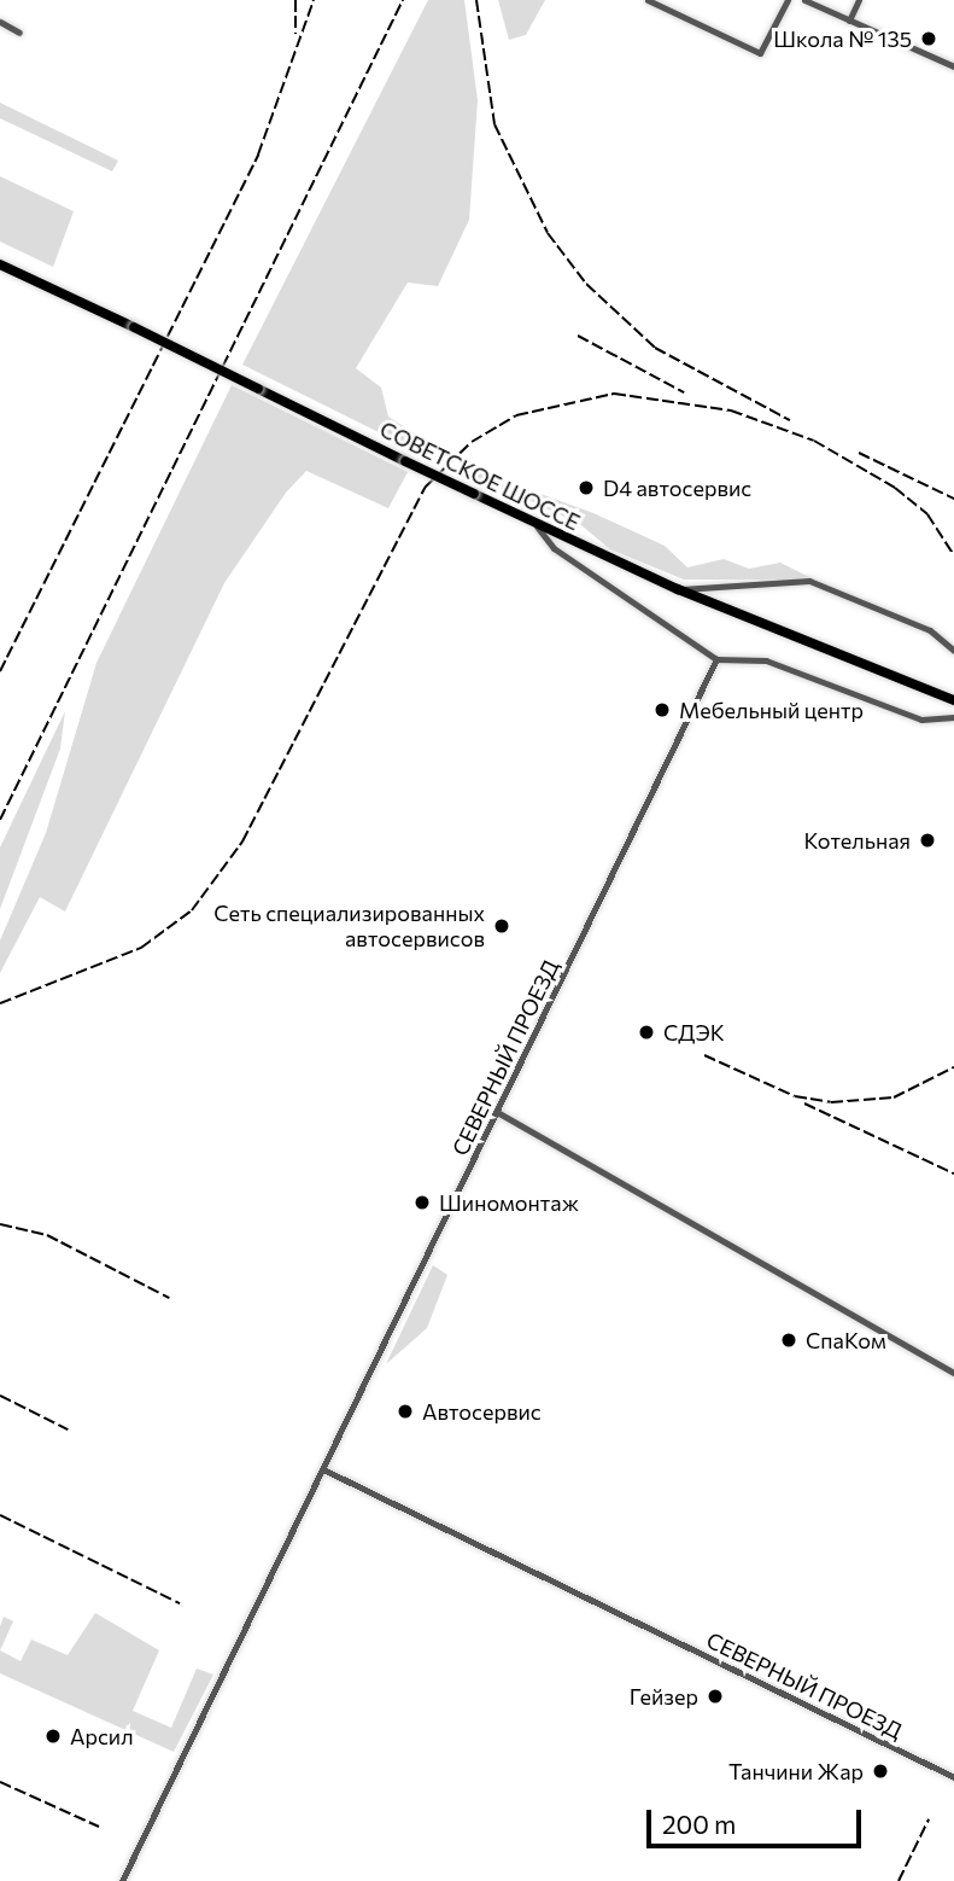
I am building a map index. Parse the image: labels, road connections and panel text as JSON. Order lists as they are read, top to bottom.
{
  "streets": {
    "main road": ["СОВЕТСКОЕ ШОССЕ"],
    "street": ["СЕВЕРНЫЙ ПРОЕЗД"]
  },
  "places": [
    "Школа № 135",
    "D4 автосервис",
    "Мебельный центр",
    "Котельная",
    "Сеть специализированных автосервисов",
    "СДЭК",
    "Шиномонтаж",
    "СпаКом",
    "Автосервис",
    "Гейзер",
    "Арсил",
    "Танчини Жар"
  ],
  "scale_bar": "200 m"
}
